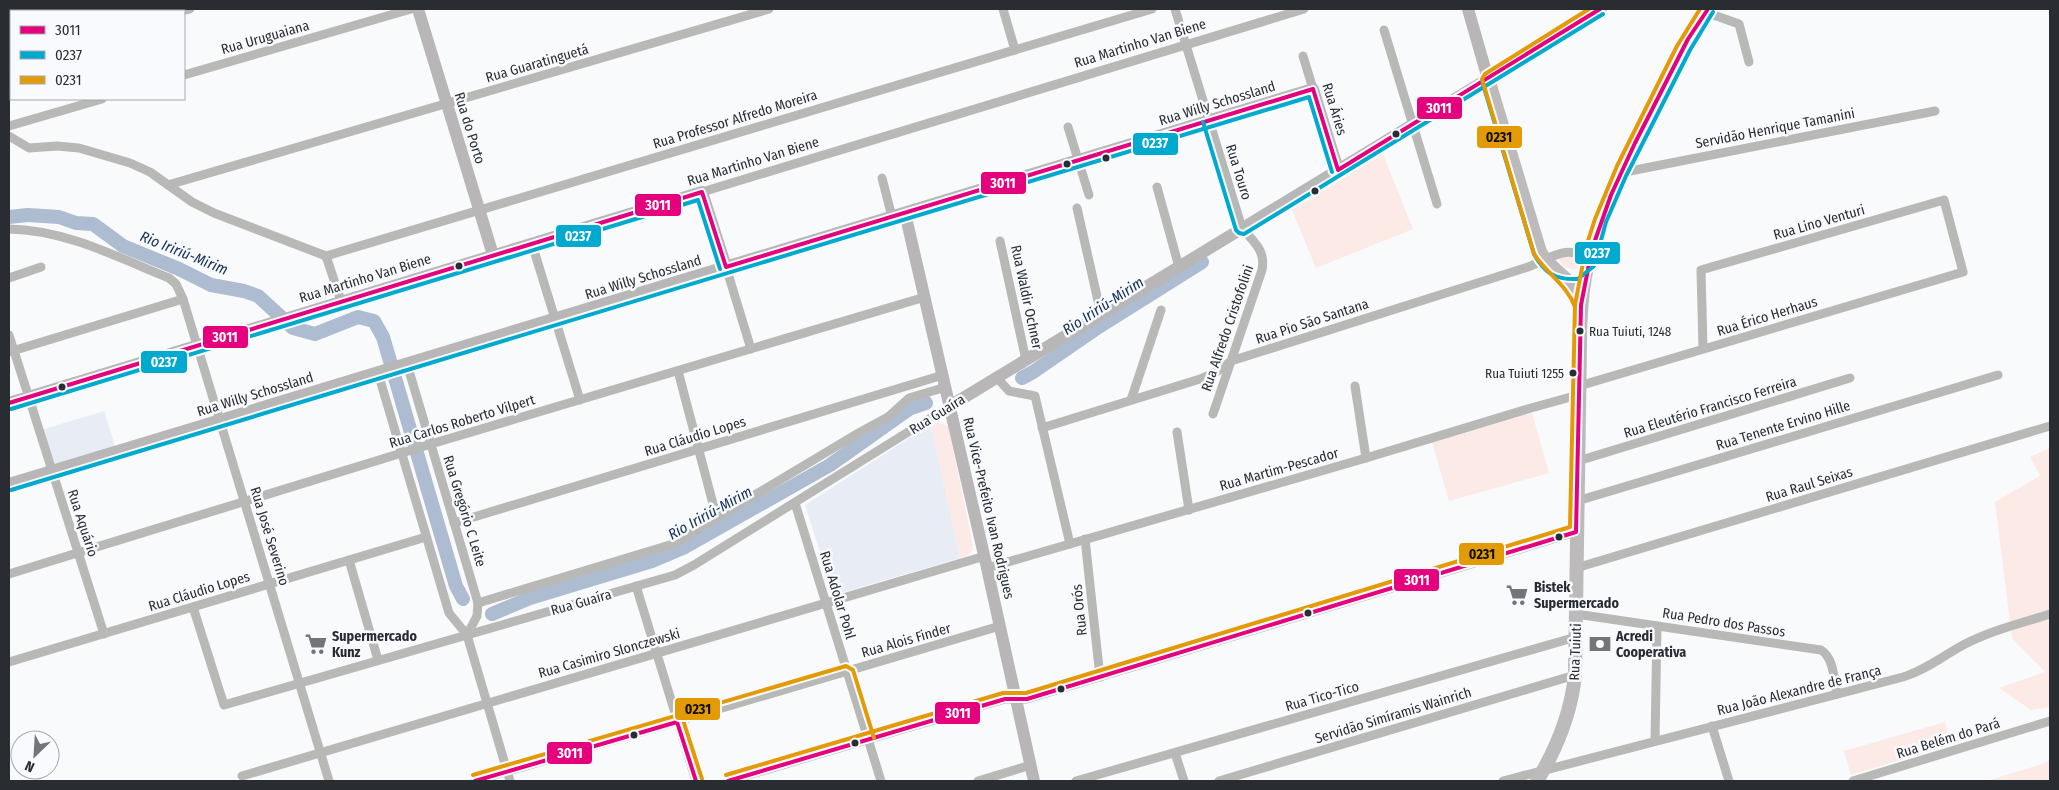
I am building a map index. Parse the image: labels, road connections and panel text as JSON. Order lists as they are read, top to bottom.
{
  "streets": {
    "main road": ["Rua Guaíra", "Rua Tuiuti"],
    "street": [
      "Rua Uruguaiana",
      "Rua Martinho Van Biene",
      "Rua Guaratinguetá",
      "Rua Willy Schossland",
      "Rua Áries",
      "Rua Professor Alfredo Moreira",
      "Rua do Porto",
      "Servidão Henrique Tamanini",
      "Rua Touro",
      "Rua Lino Venturi",
      "Rua Waldir Ochner",
      "Rua Érico Herhaus",
      "Rua Pio São Santana",
      "Rua Alfredo Cristofolini",
      "Rua Eleutério Francisco Ferreira",
      "Rua Carlos Roberto Vilpert",
      "Rua Tenente Ervino Hille",
      "Rua Cláudio Lopes",
      "Rua Martim-Pescador",
      "Rua Raul Seixas",
      "Rua Vice-Prefeito Ivan Rodrigues",
      "Rua Gregório C Leite",
      "Rua Aquário",
      "Rua José Severino",
      "Rua Adolar Pohl",
      "Rua Orós",
      "Rua Pedro dos Passos",
      "Rua Alois Finder",
      "Rua Casimiro Slonczewski",
      "Rua João Alexandre de França",
      "Rua Tico-Tico",
      "Servidão Simíramis Wainrich",
      "Rua Belém do Pará"
    ]
  },
  "crossings": [
    ["Rua Martinho Van Biene", "Rua do Porto"],
    ["Rua Martinho Van Biene", "Rua Touro"],
    ["Rua Martinho Van Biene", "Rua Aquário"],
    ["Rua Martinho Van Biene", "Rua José Severino"],
    ["Rua Guaratinguetá", "Rua do Porto"],
    ["Rua Willy Schossland", "Rua Áries"],
    ["Rua Willy Schossland", "Rua Touro"],
    ["Rua Willy Schossland", "Rua Vice-Prefeito Ivan Rodrigues"],
    ["Rua Willy Schossland", "Rua Gregório C Leite"],
    ["Rua Willy Schossland", "Rua Aquário"],
    ["Rua Willy Schossland", "Rua José Severino"],
    ["Rua Áries", "Rua Guaíra"],
    ["Rua Professor Alfredo Moreira", "Rua do Porto"],
    ["Servidão Henrique Tamanini", "Rua Tuiuti"],
    ["Rua Touro", "Rua Alfredo Cristofolini"],
    ["Rua Touro", "Rua Guaíra"],
    ["Rua Lino Venturi", "Rua Érico Herhaus"],
    ["Rua Waldir Ochner", "Rua Guaíra"],
    ["Rua Érico Herhaus", "Rua Martim-Pescador"],
    ["Rua Érico Herhaus", "Rua Tuiuti"],
    ["Rua Pio São Santana", "Rua Alfredo Cristofolini"],
    ["Rua Pio São Santana", "Rua Tuiuti"],
    ["Rua Alfredo Cristofolini", "Rua Guaíra"],
    ["Rua Eleutério Francisco Ferreira", "Rua Tuiuti"],
    ["Rua Guaíra", "Rua Cláudio Lopes"],
    ["Rua Guaíra", "Rua Vice-Prefeito Ivan Rodrigues"],
    ["Rua Guaíra", "Rua José Severino"],
    ["Rua Guaíra", "Rua Adolar Pohl"],
    ["Rua Carlos Roberto Vilpert", "Rua Vice-Prefeito Ivan Rodrigues"],
    ["Rua Carlos Roberto Vilpert", "Rua Gregório C Leite"],
    ["Rua Carlos Roberto Vilpert", "Rua Aquário"],
    ["Rua Carlos Roberto Vilpert", "Rua José Severino"],
    ["Rua Tenente Ervino Hille", "Rua Tuiuti"],
    ["Rua Cláudio Lopes", "Rua Vice-Prefeito Ivan Rodrigues"],
    ["Rua Cláudio Lopes", "Rua Gregório C Leite"],
    ["Rua Cláudio Lopes", "Rua Aquário"],
    ["Rua Cláudio Lopes", "Rua José Severino"],
    ["Rua Martim-Pescador", "Rua Vice-Prefeito Ivan Rodrigues"],
    ["Rua Martim-Pescador", "Rua Orós"],
    ["Rua Martim-Pescador", "Rua Tuiuti"],
    ["Rua Martim-Pescador", "Rua Casimiro Slonczewski"],
    ["Rua Raul Seixas", "Rua Tuiuti"],
    ["Rua Vice-Prefeito Ivan Rodrigues", "Rua Alois Finder"],
    ["Rua Vice-Prefeito Ivan Rodrigues", "Rua Casimiro Slonczewski"],
    ["Rua José Severino", "Rua Casimiro Slonczewski"],
    ["Rua Adolar Pohl", "Rua Alois Finder"],
    ["Rua Adolar Pohl", "Rua Casimiro Slonczewski"],
    ["Rua Pedro dos Passos", "Rua Tuiuti"],
    ["Rua Pedro dos Passos", "Rua João Alexandre de França"],
    ["Rua Tuiuti", "Rua João Alexandre de França"],
    ["Rua Tuiuti", "Rua Tico-Tico"],
    ["Rua Tuiuti", "Servidão Simíramis Wainrich"]
  ],
  "water": ["Rio Iririú-Mirim"],
  "places": {
    "other": ["Rua Tuiuti, 1248", "Rua Tuiuti 1255"],
    "supermarket": ["Bistek Supermercado", "Supermercado Kunz"],
    "bank": ["Acredi Cooperativa"]
  },
  "lines": ["transit line 3011", "transit line 0231", "transit line 0237"],
  "legend": ["3011", "0237", "0231"],
  "north": "bottom left"
}
